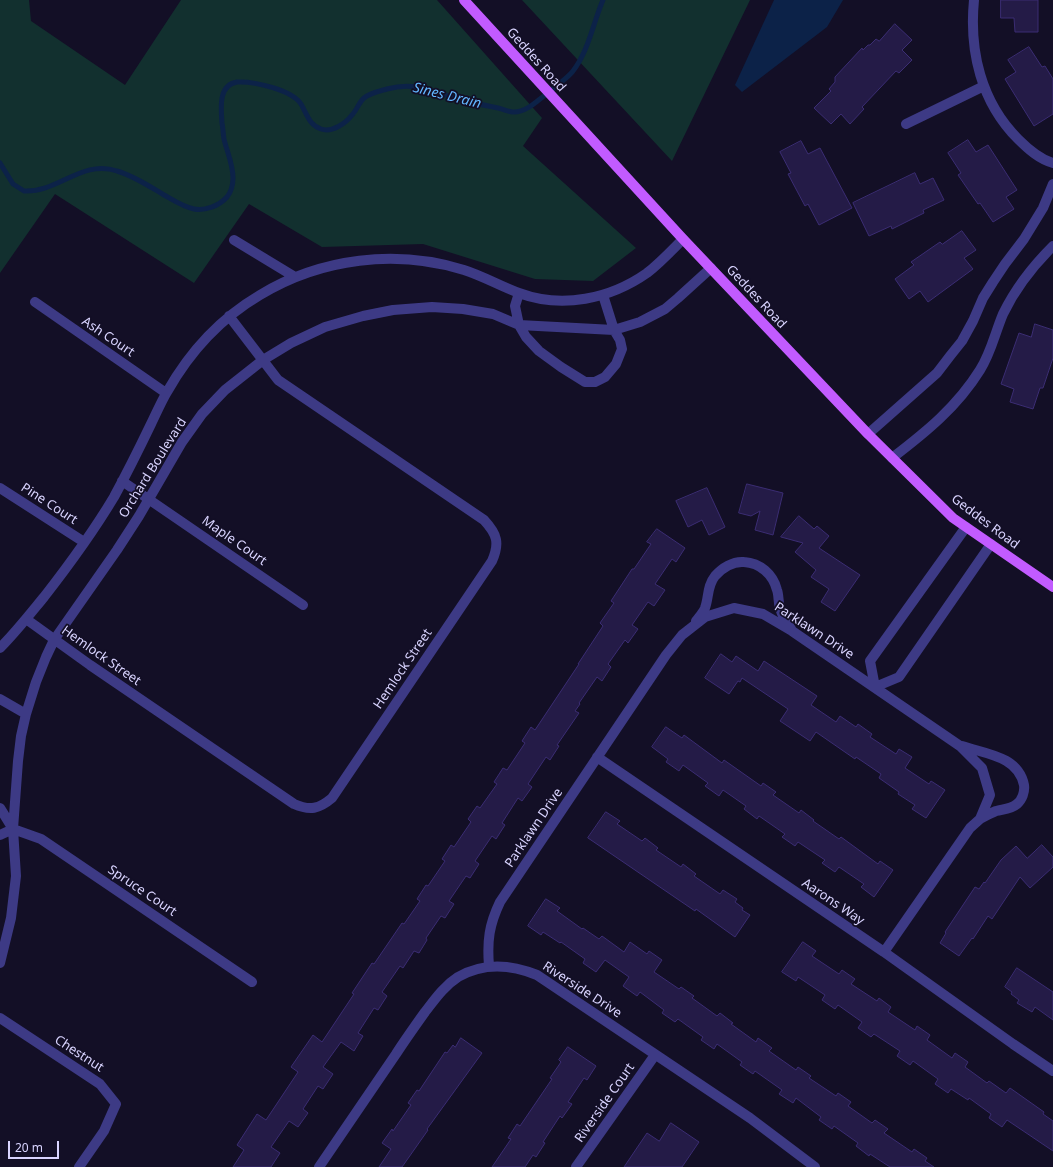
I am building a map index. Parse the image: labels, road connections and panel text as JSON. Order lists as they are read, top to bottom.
{
  "streets": {
    "main road": ["Geddes Road"],
    "street": [
      "Ash Court",
      "Orchard Boulevard",
      "Pine Court",
      "Maple Court",
      "Parklawn Drive",
      "Hemlock Street",
      "Spruce Court",
      "Aarons Way",
      "Riverside Drive",
      "Chestnut",
      "Riverside Court"
    ]
  },
  "crossings": [
    ["Geddes Road", "Orchard Boulevard"],
    ["Ash Court", "Orchard Boulevard"],
    ["Orchard Boulevard", "Pine Court"],
    ["Orchard Boulevard", "Maple Court"],
    ["Orchard Boulevard", "Hemlock Street"],
    ["Orchard Boulevard", "Spruce Court"],
    ["Parklawn Drive", "Aarons Way"],
    ["Parklawn Drive", "Riverside Drive"],
    ["Riverside Drive", "Riverside Court"]
  ],
  "water": ["Sines Drain"],
  "scale_bar": "20 m"
}
